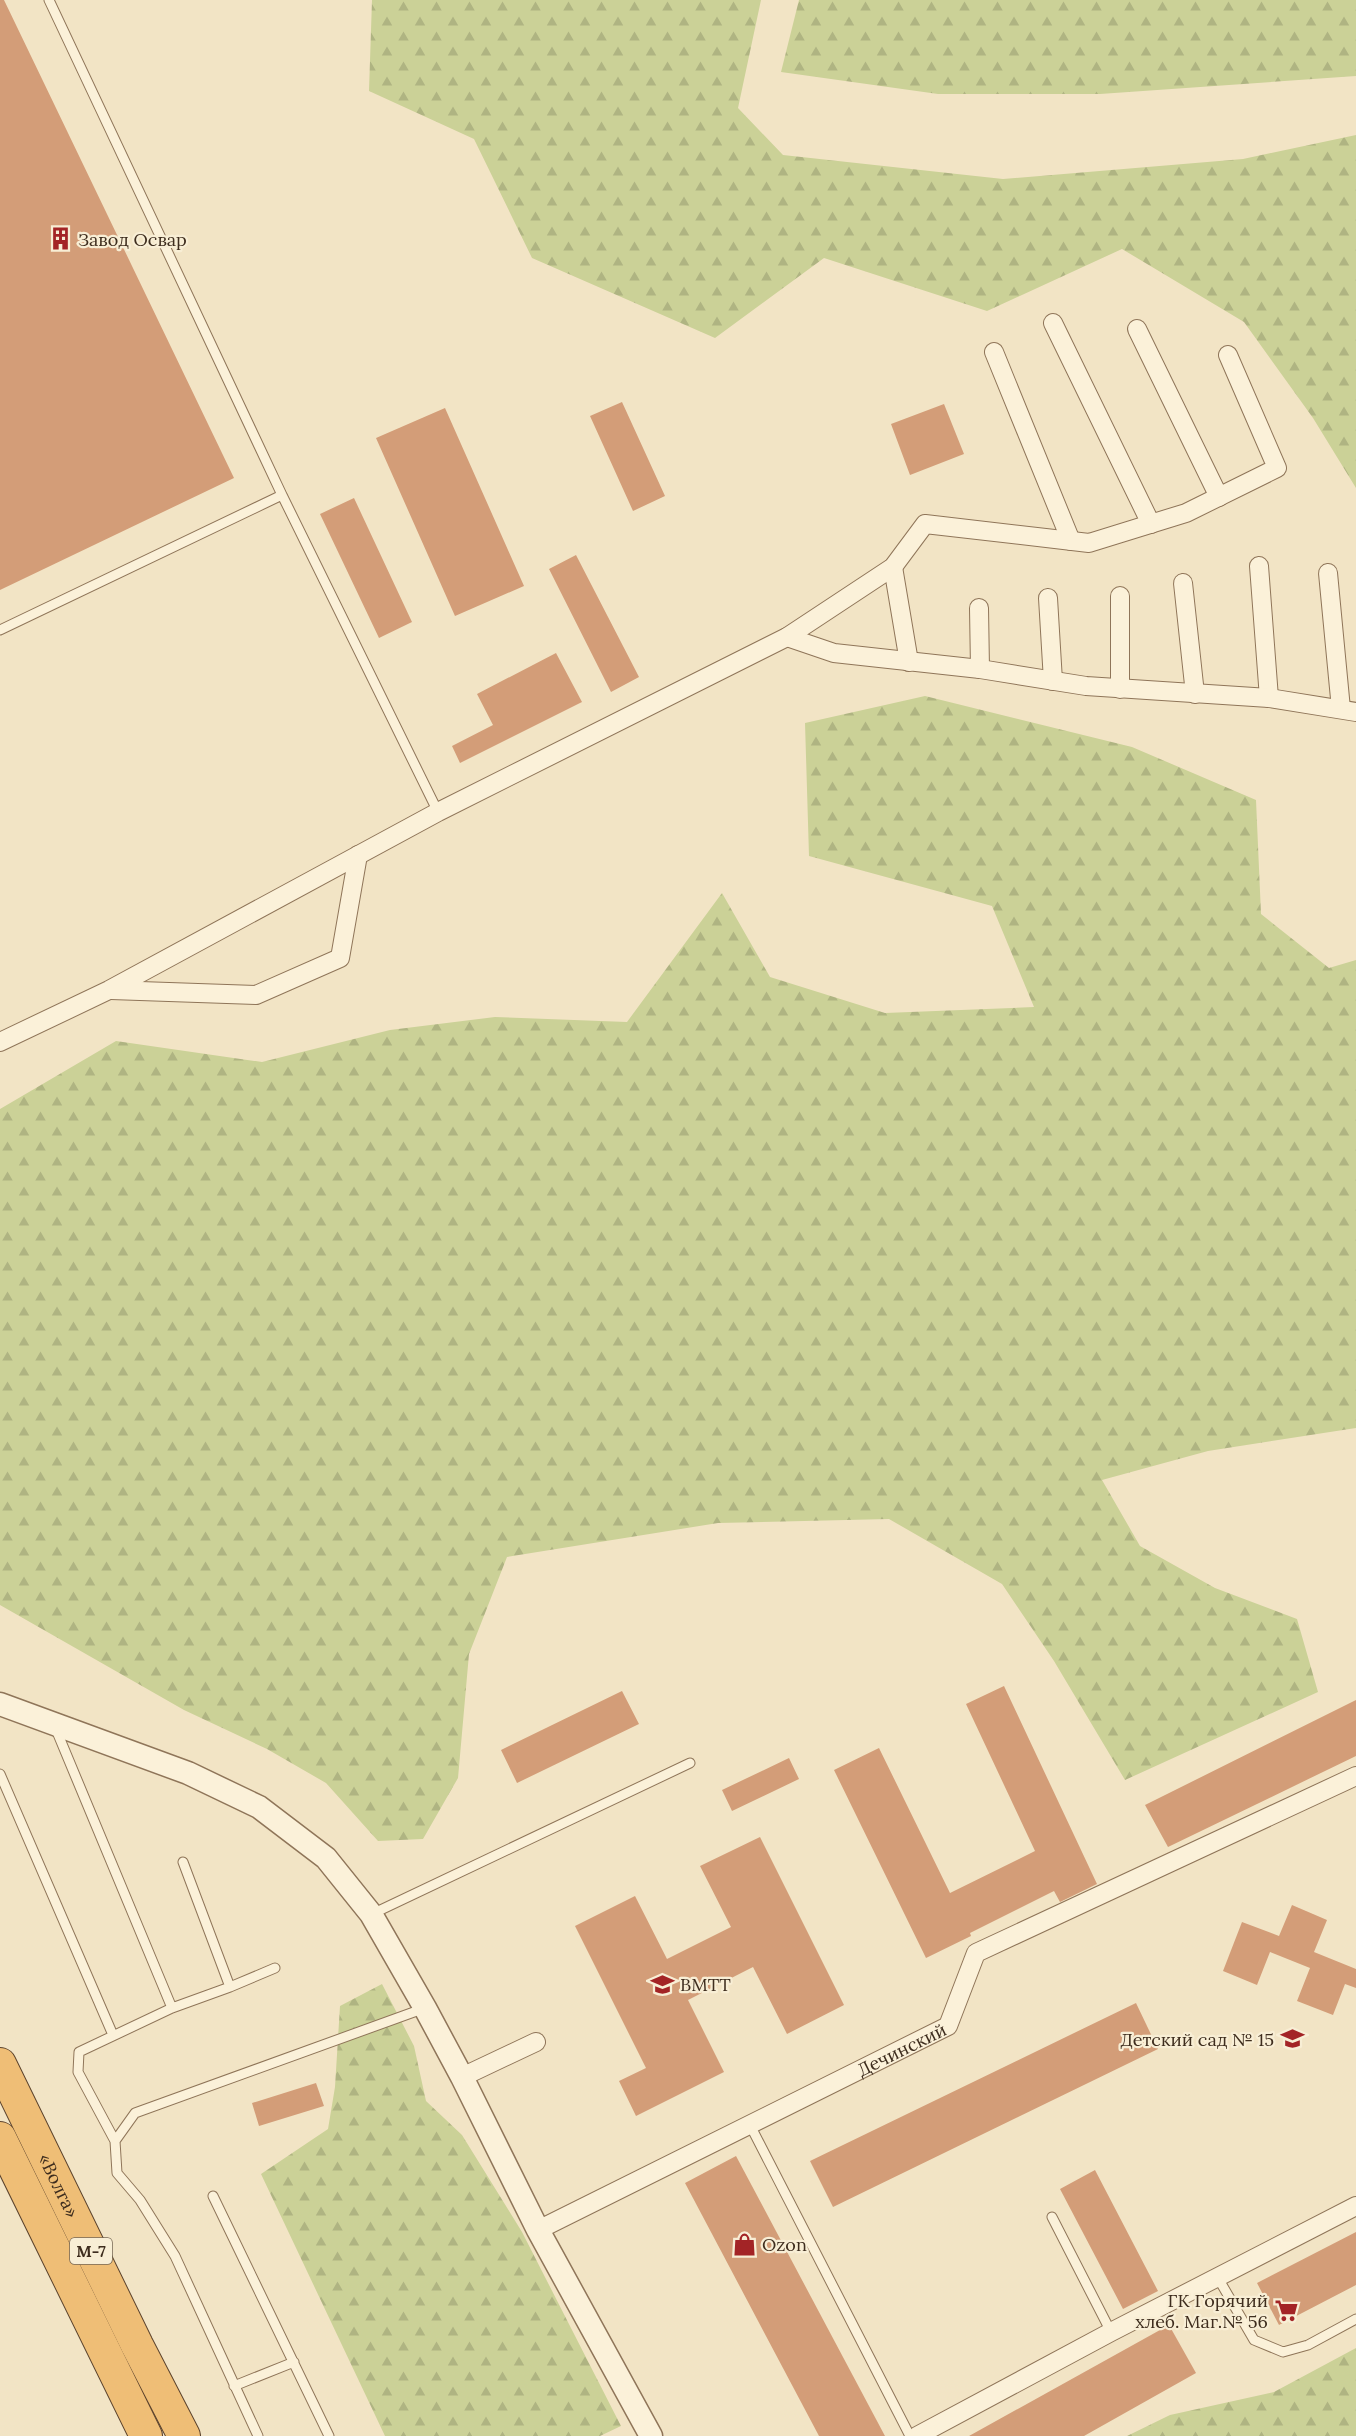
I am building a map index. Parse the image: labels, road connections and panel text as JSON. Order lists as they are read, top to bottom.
{
  "streets": {
    "highway": ["«Волга»", "М-7"],
    "street": ["Дечинский"]
  },
  "places": {
    "building": ["Завод Освар"],
    "school or university": ["ВМТТ", "Детский сад № 15"],
    "shop": ["Ozon"],
    "supermarket": ["ГК Горячий хлеб. Маг.№ 56"]
  }
}
